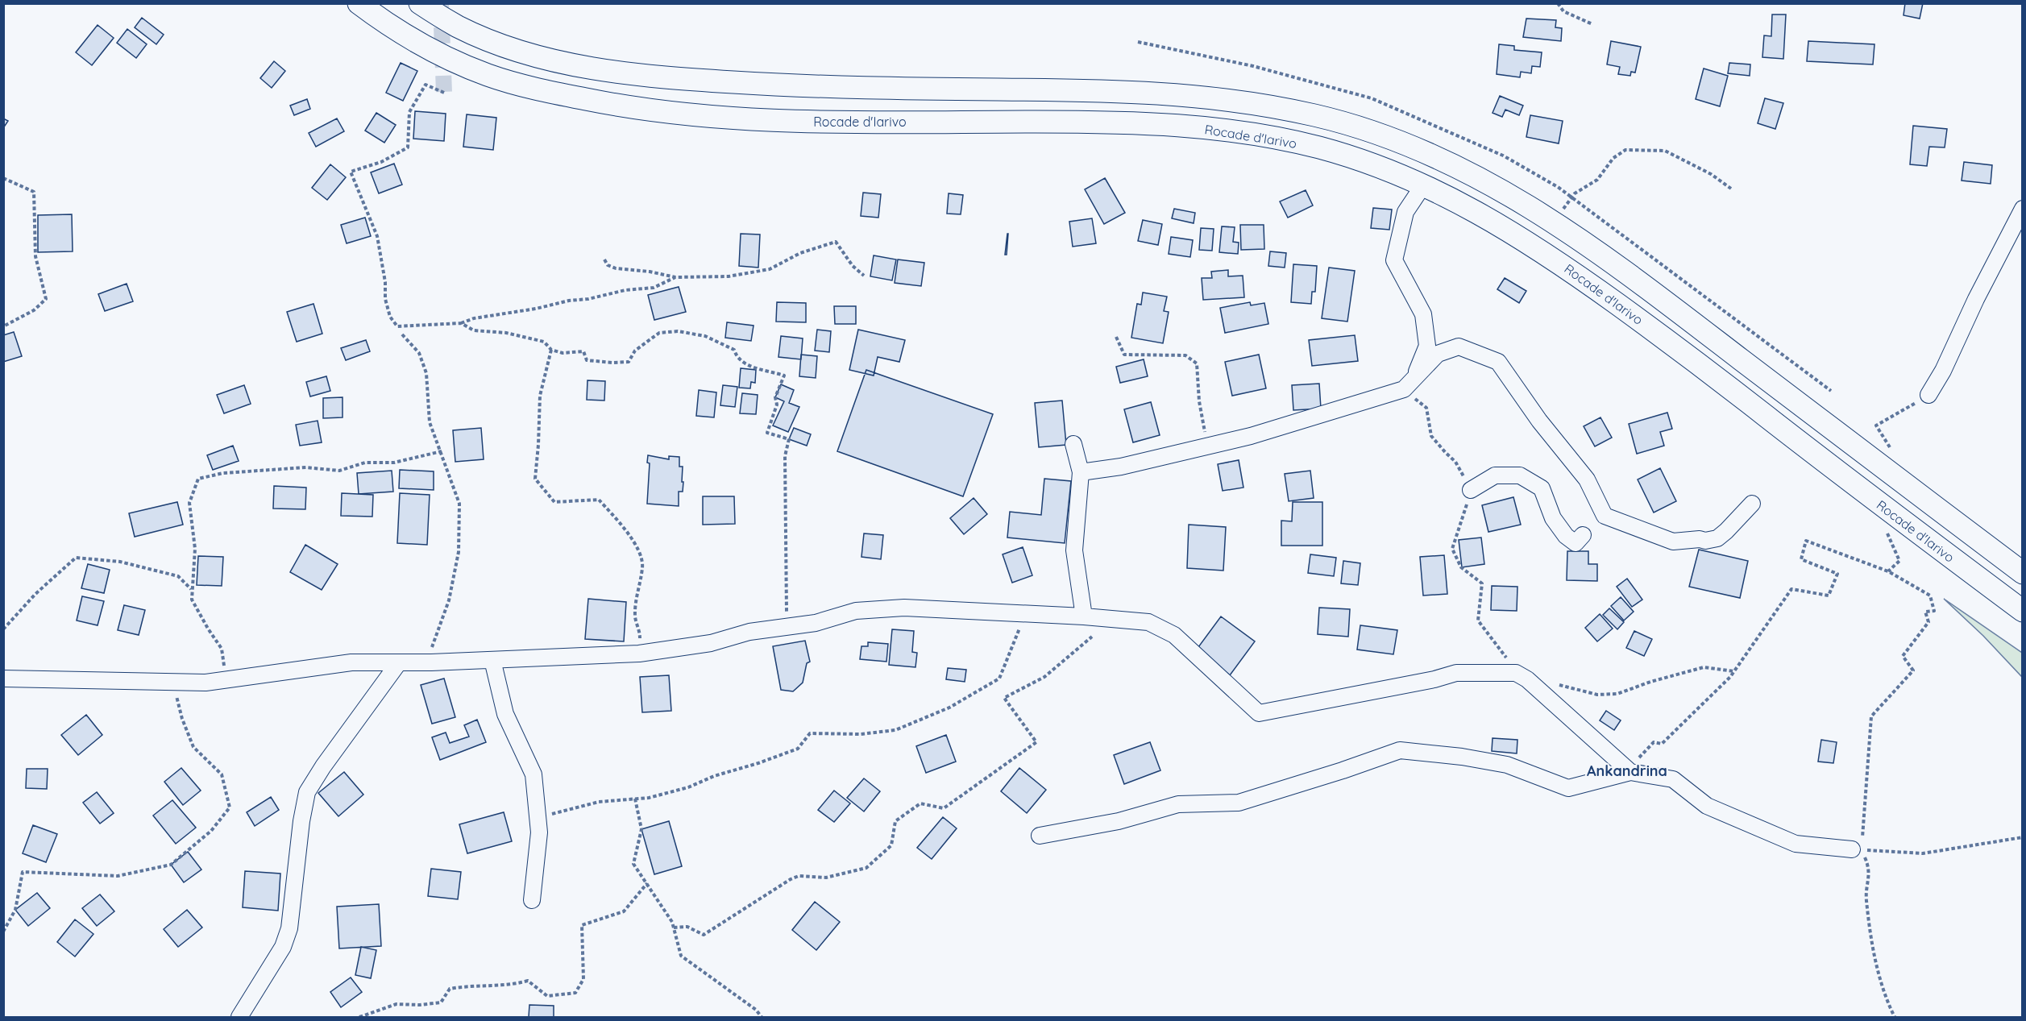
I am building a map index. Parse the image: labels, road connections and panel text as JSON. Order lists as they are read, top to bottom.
{
  "streets": {
    "main road": ["Rocade d'Iarivo"]
  },
  "districts": ["Ankandrina"]
}
